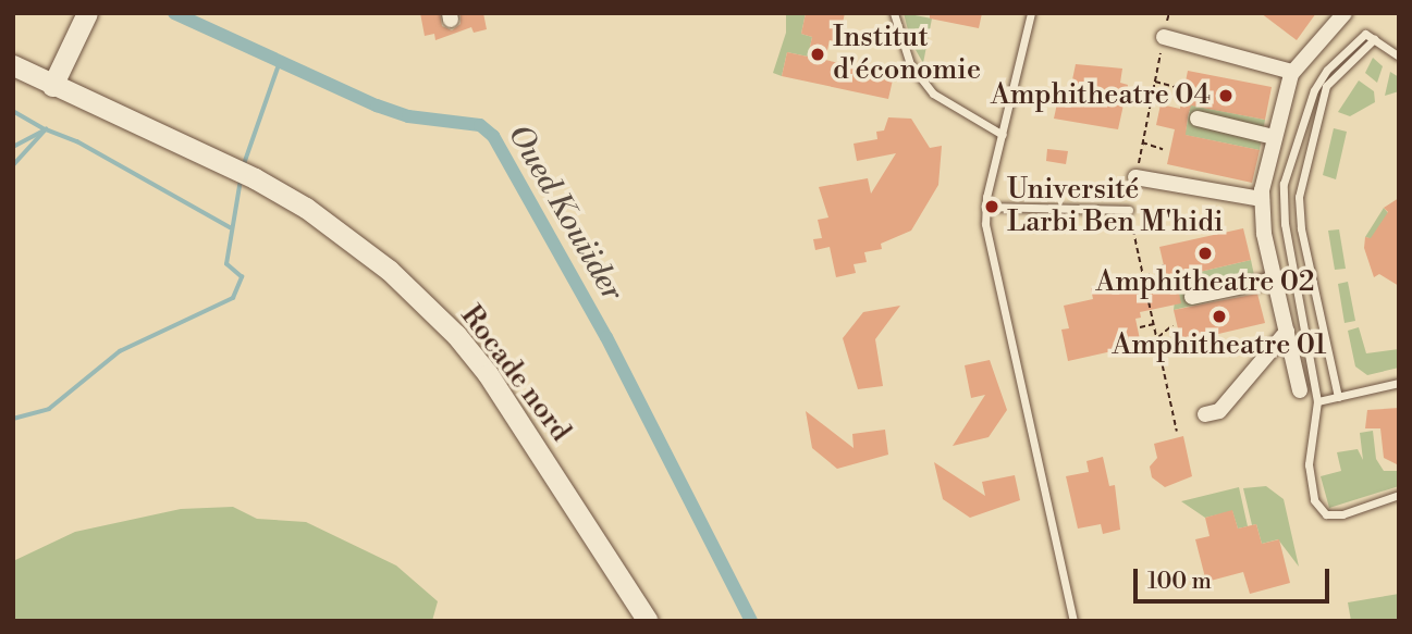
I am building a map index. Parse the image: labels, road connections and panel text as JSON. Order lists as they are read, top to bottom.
{
  "streets": {
    "main road": ["Rocade nord"]
  },
  "water": ["Oued Kouiider"],
  "places": [
    "Institut d'économie",
    "Amphitheatre 04",
    "Université Larbi Ben M'hidi",
    "Amphitheatre 02",
    "Amphitheatre 01"
  ],
  "scale_bar": "100 m"
}
